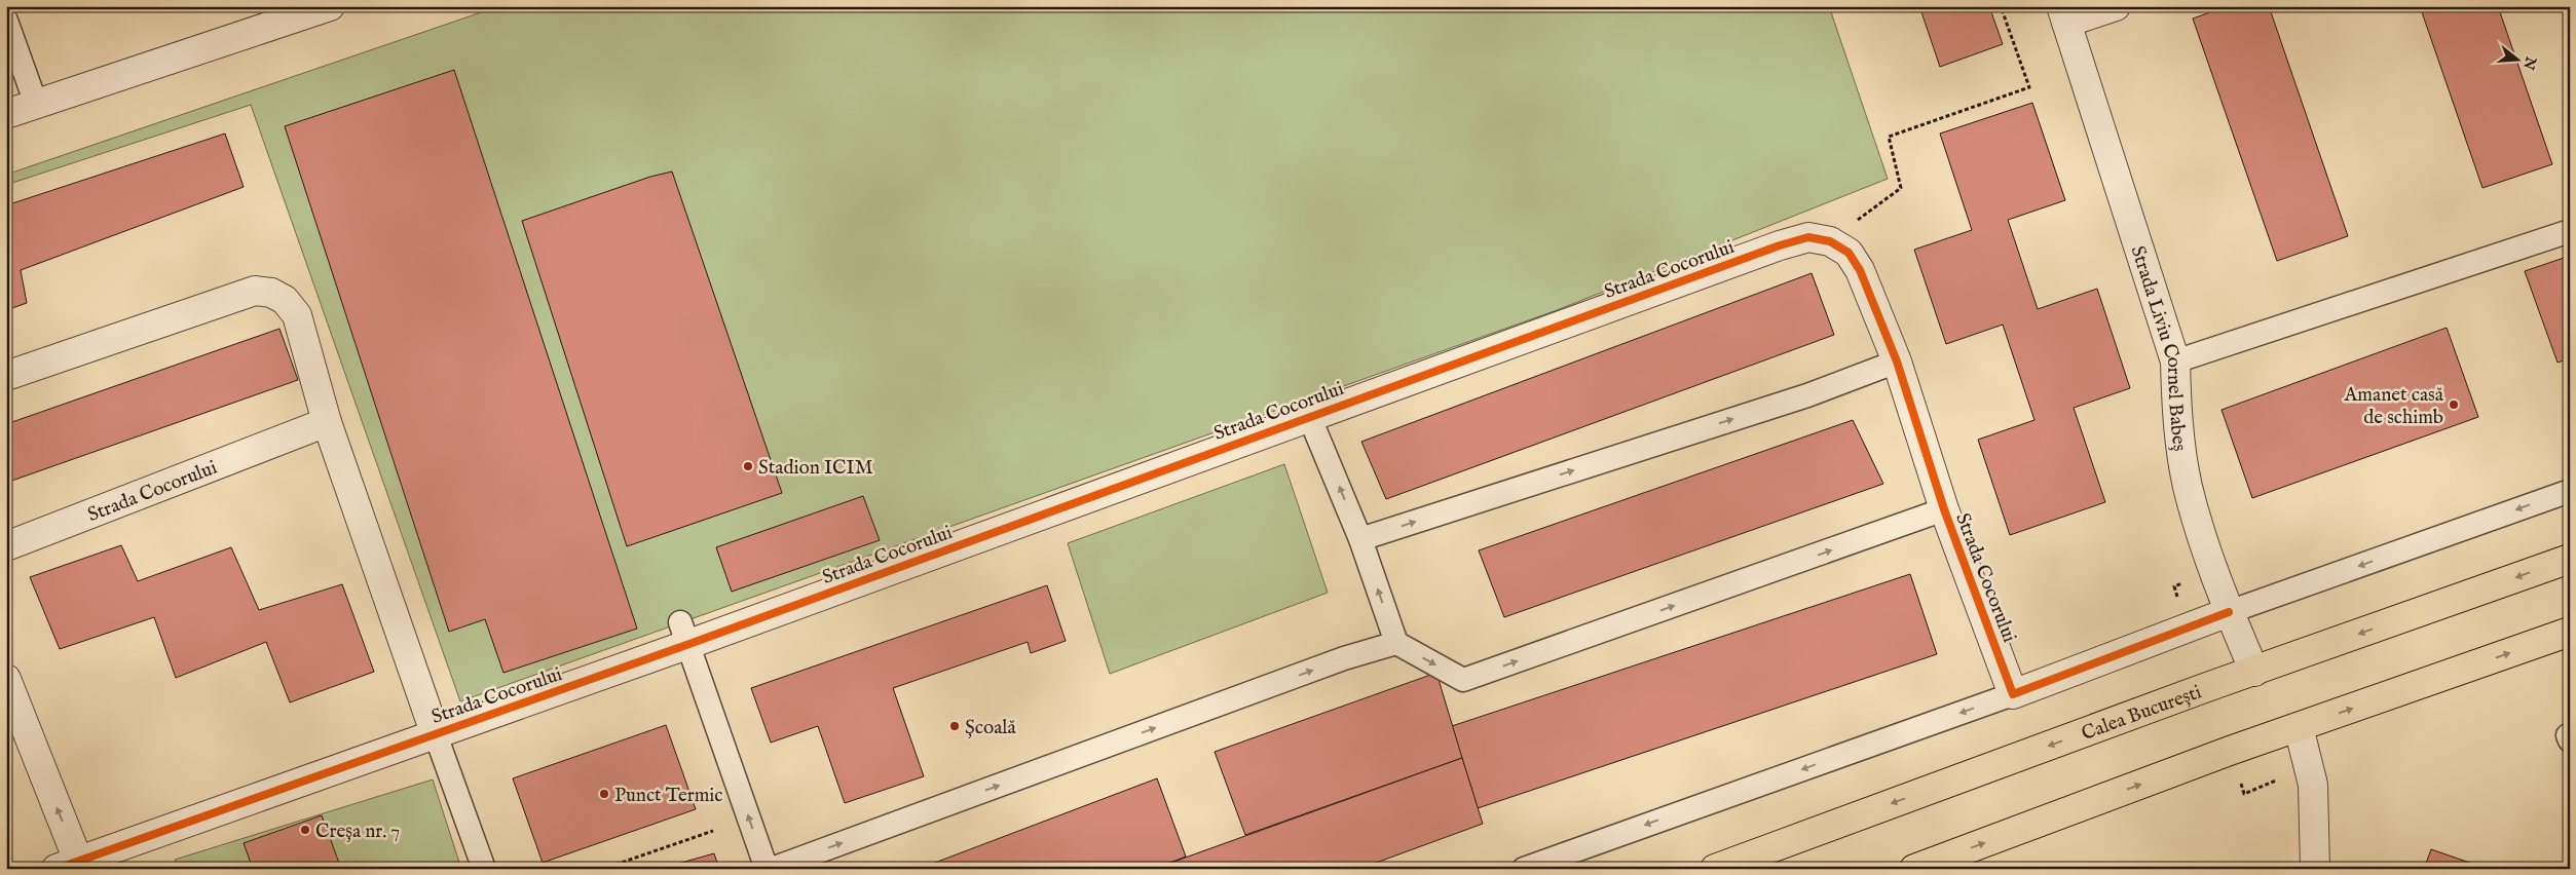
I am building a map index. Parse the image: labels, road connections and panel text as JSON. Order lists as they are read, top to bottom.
{
  "streets": {
    "main road": ["Calea București"],
    "street": ["Strada Cocorului", "Strada Liviu Cornel Babeș"]
  },
  "crossings": [
    ["Strada Liviu Cornel Babeș", "Calea București"]
  ],
  "places": [
    "Amanet casă de schimb",
    "Stadion ICIM",
    "Școală",
    "Punct Termic",
    "Creșa nr. 7"
  ],
  "north": "right"
}
